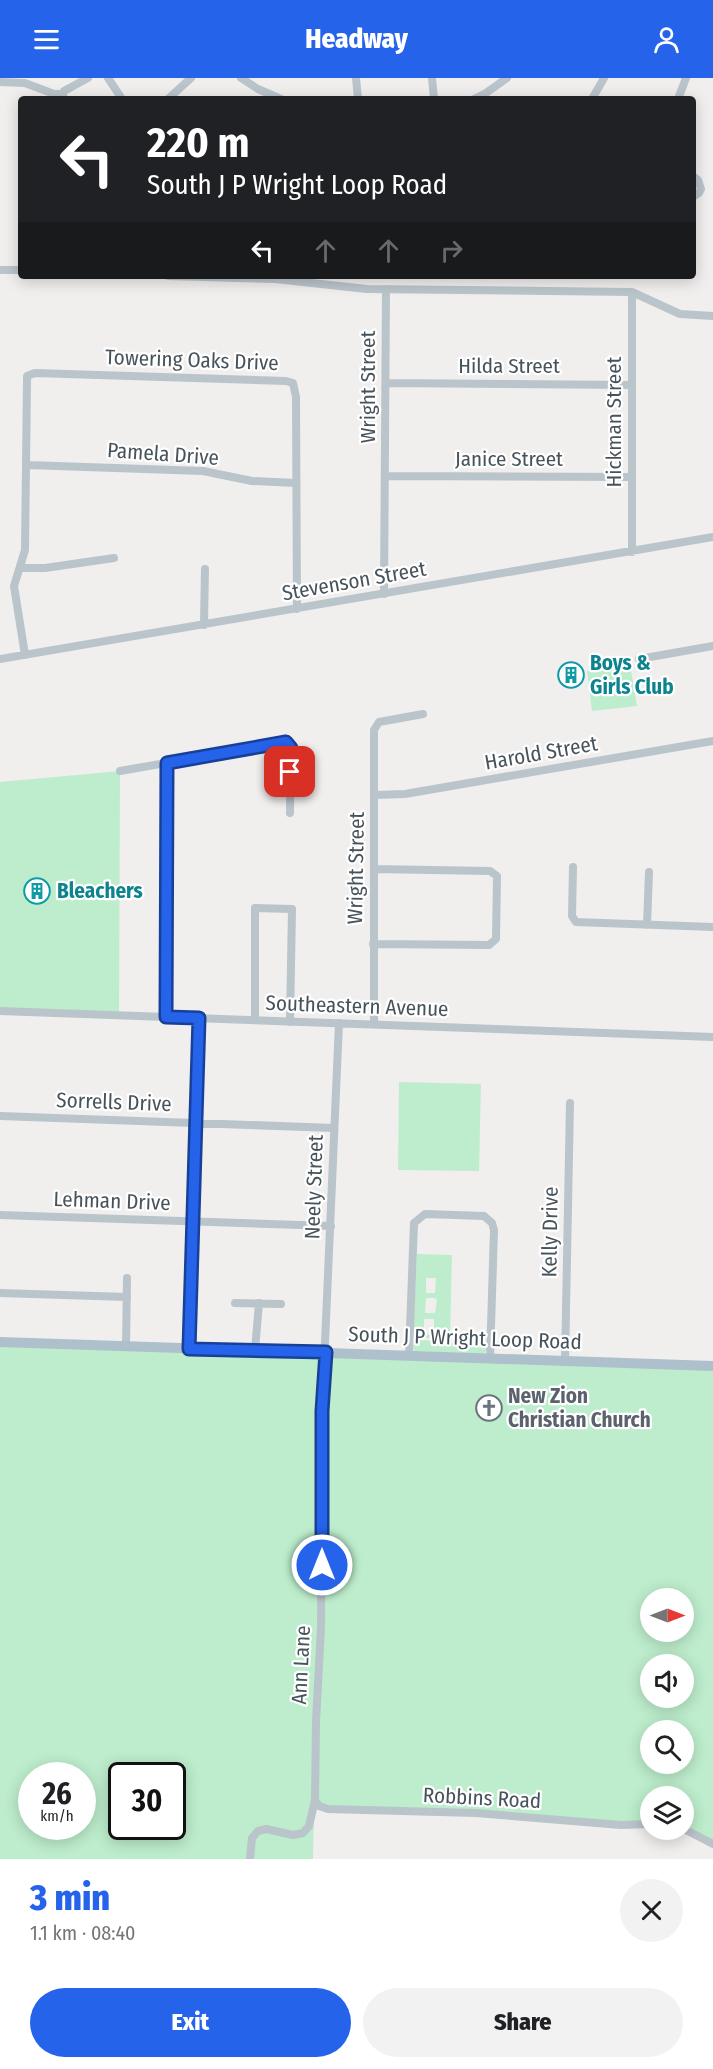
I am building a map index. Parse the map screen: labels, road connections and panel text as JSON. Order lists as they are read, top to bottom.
{
  "streets": {
    "main road": ["South J P Wright Loop Road"],
    "street": [
      "Towering Oaks Drive",
      "Hilda Street",
      "Wright Street",
      "Hickman Street",
      "Pamela Drive",
      "Janice Street",
      "Stevenson Street",
      "Harold Street",
      "Southeastern Avenue",
      "Sorrells Drive",
      "Neely Street",
      "Lehman Drive",
      "Kelly Drive",
      "Ann Lane",
      "Robbins Road"
    ]
  },
  "crossings": [
    ["Towering Oaks Drive", "Pamela Drive"],
    ["Towering Oaks Drive", "Stevenson Street"],
    ["Hilda Street", "Wright Street"],
    ["Hilda Street", "Hickman Street"],
    ["Wright Street", "Janice Street"],
    ["Wright Street", "Stevenson Street"],
    ["Wright Street", "Harold Street"],
    ["Wright Street", "Southeastern Avenue"],
    ["Hickman Street", "Janice Street"],
    ["Hickman Street", "Stevenson Street"],
    ["Southeastern Avenue", "Neely Street"],
    ["Sorrells Drive", "Neely Street"],
    ["Neely Street", "Lehman Drive"],
    ["Neely Street", "South J P Wright Loop Road"],
    ["Neely Street", "Ann Lane"],
    ["Kelly Drive", "South J P Wright Loop Road"],
    ["South J P Wright Loop Road", "Ann Lane"],
    ["Ann Lane", "Robbins Road"]
  ],
  "places": {
    "building": ["Boys & Girls Club", "Bleachers"],
    "church": ["New Zion Christian Church"]
  },
  "north": "right",
  "page": {
    "header": "Headway",
    "turn": ["220 m", "South J P Wright Loop Road"],
    "speed": "26 km/h",
    "limit": "30",
    "heading": ["3 min", "1.1 km · 08:40"],
    "buttons": ["Exit", "Share"]
  }
}
